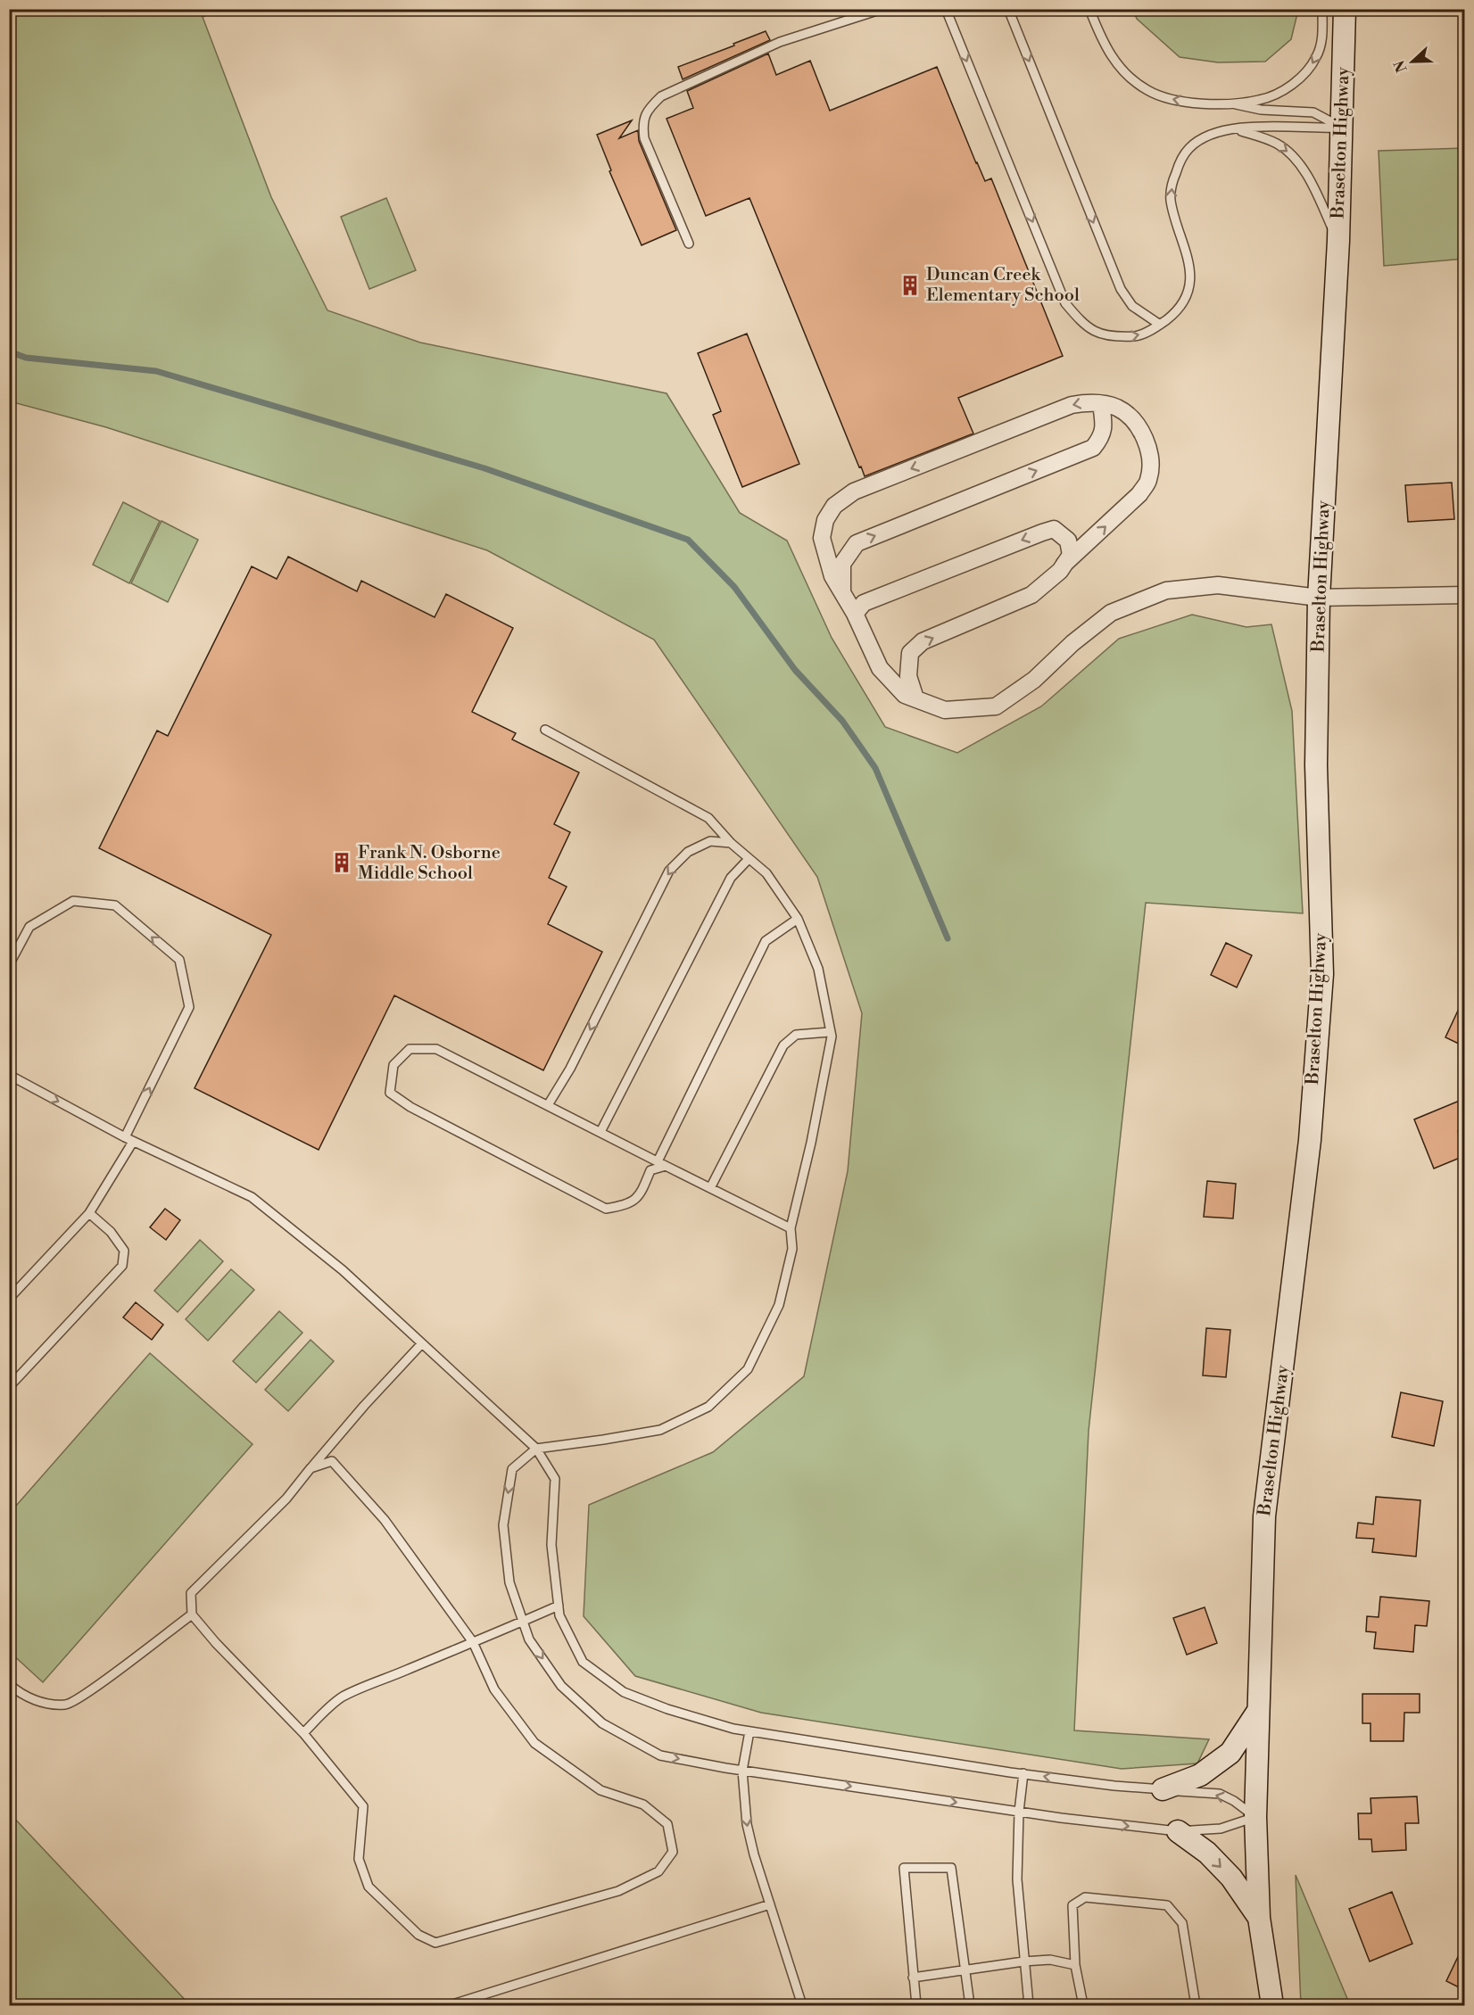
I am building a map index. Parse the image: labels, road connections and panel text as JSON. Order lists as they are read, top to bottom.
{
  "streets": {
    "main road": ["Braselton Highway"]
  },
  "places": {
    "building": ["Duncan Creek Elementary School", "Frank N. Osborne Middle School"]
  },
  "north": "left"
}
